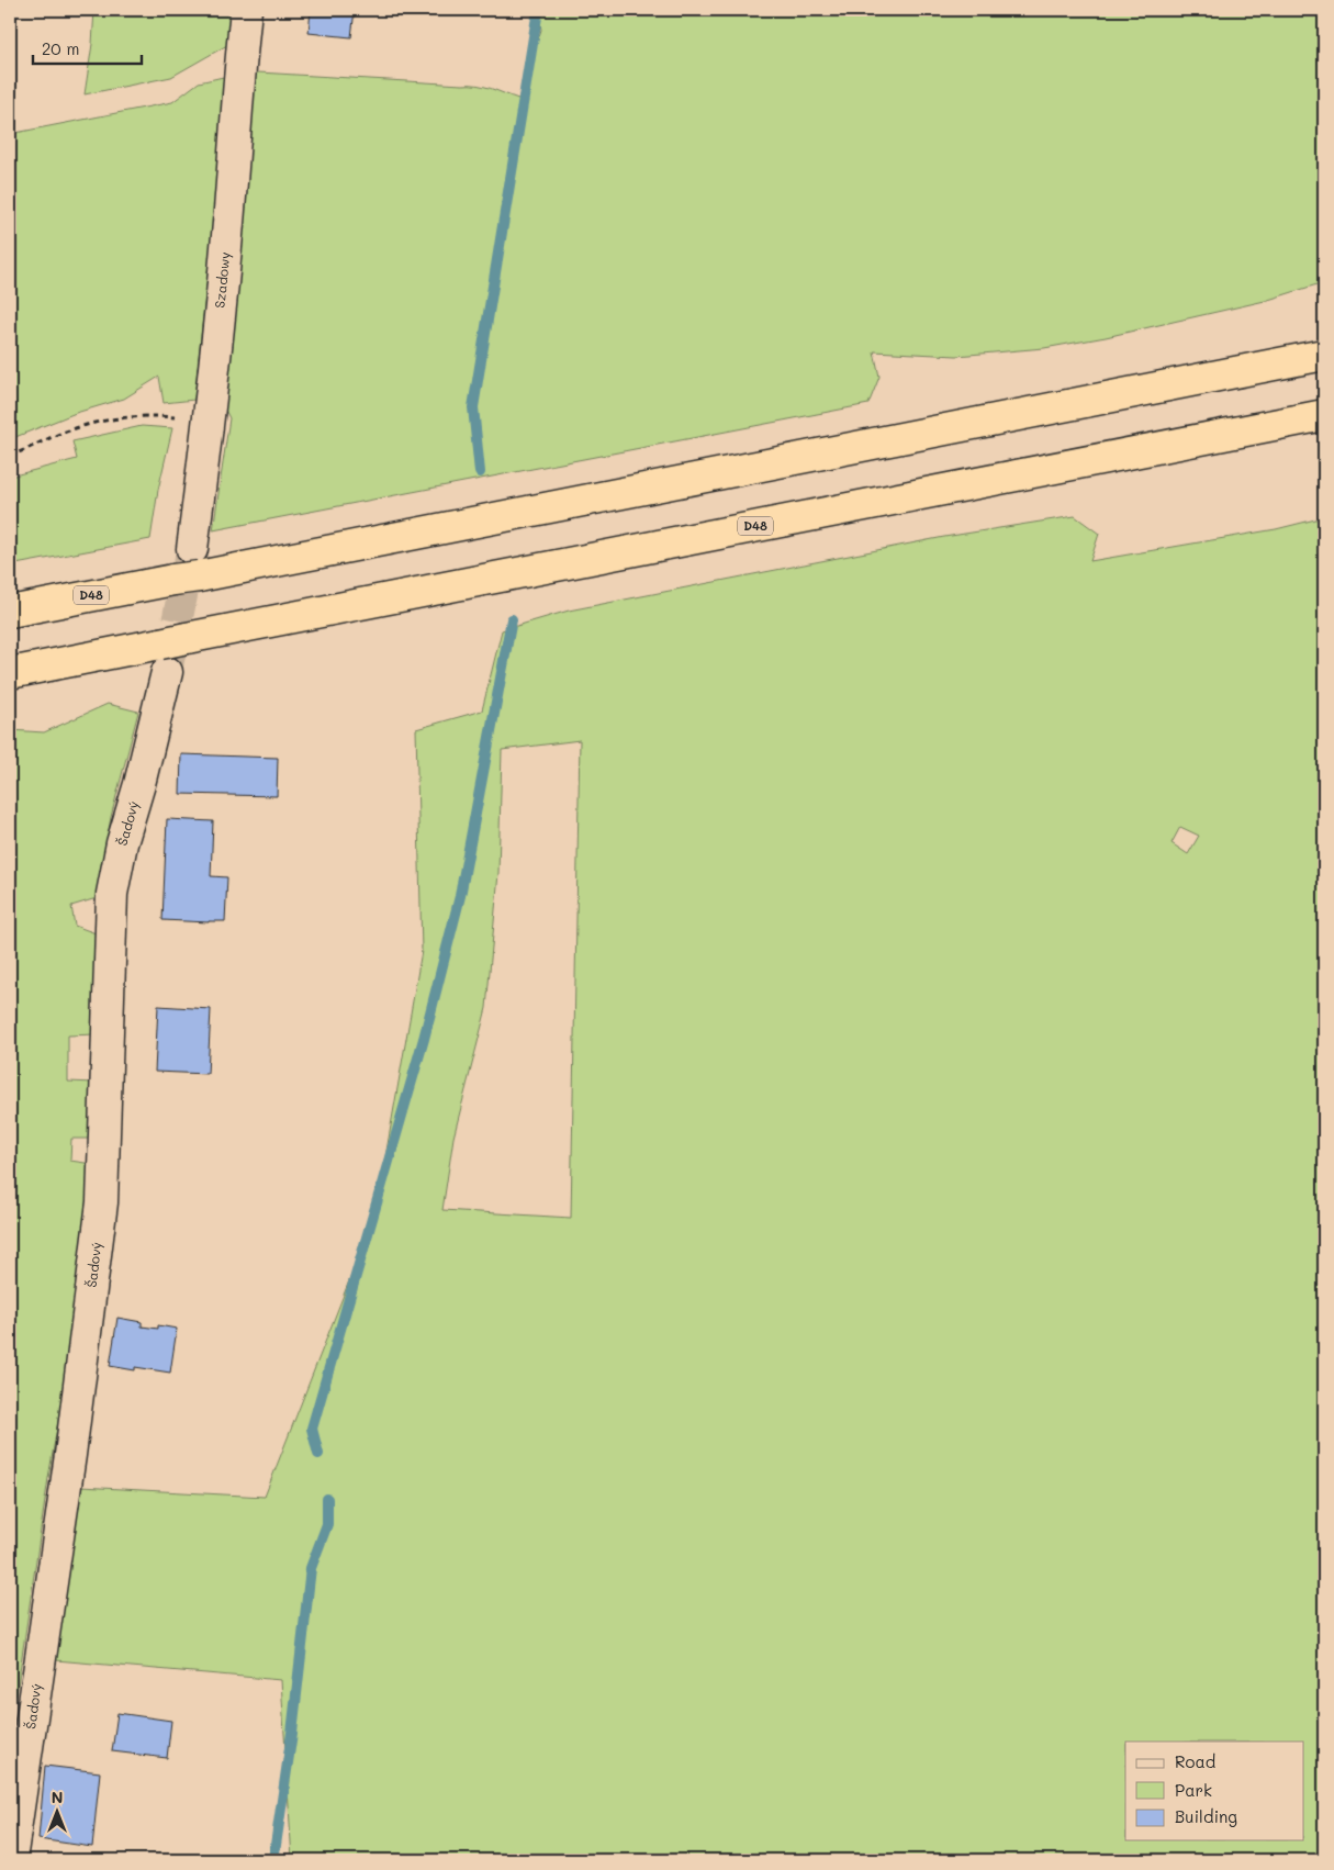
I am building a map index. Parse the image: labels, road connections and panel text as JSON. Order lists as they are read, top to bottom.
{
  "streets": {
    "highway": ["D48"],
    "street": ["Szadowy", "Šadový"]
  },
  "crossings": [
    ["Szadowy", "D48"]
  ],
  "legend": ["Road", "Park", "Building"],
  "scale_bar": "20 m",
  "north": "top"
}
